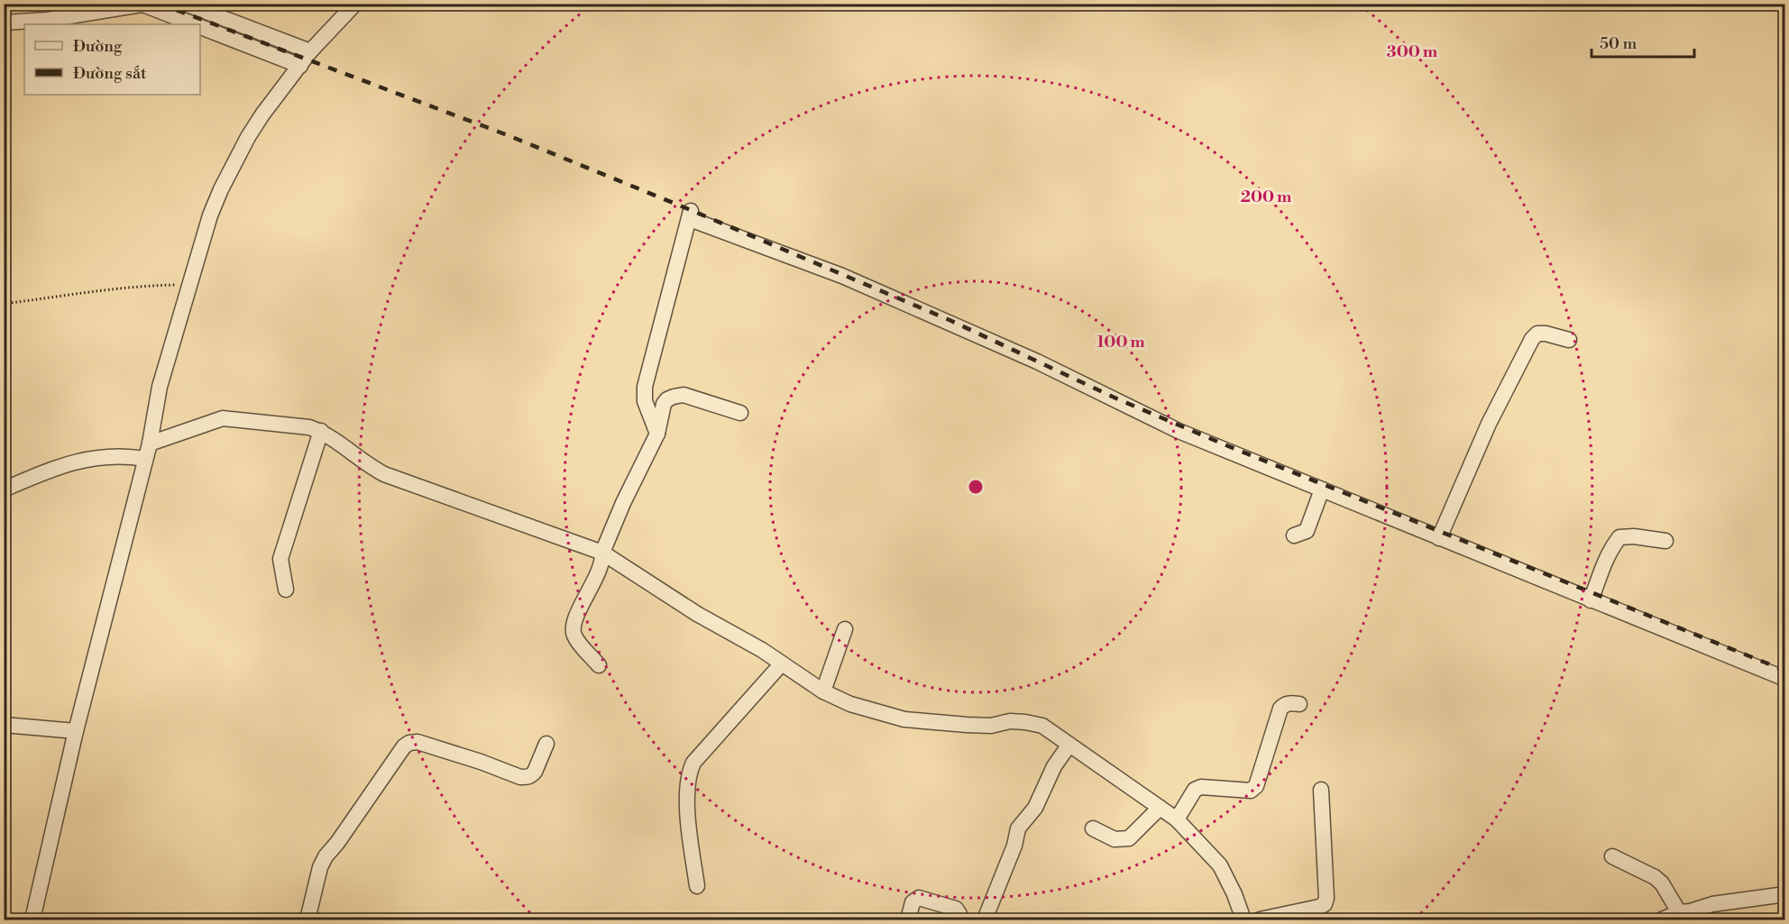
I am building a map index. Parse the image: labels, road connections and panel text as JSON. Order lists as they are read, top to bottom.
{
  "legend": ["Đường", "Đường sắt"],
  "scale_bar": "50 m",
  "rings": ["300 m", "200 m", "100 m"]
}
